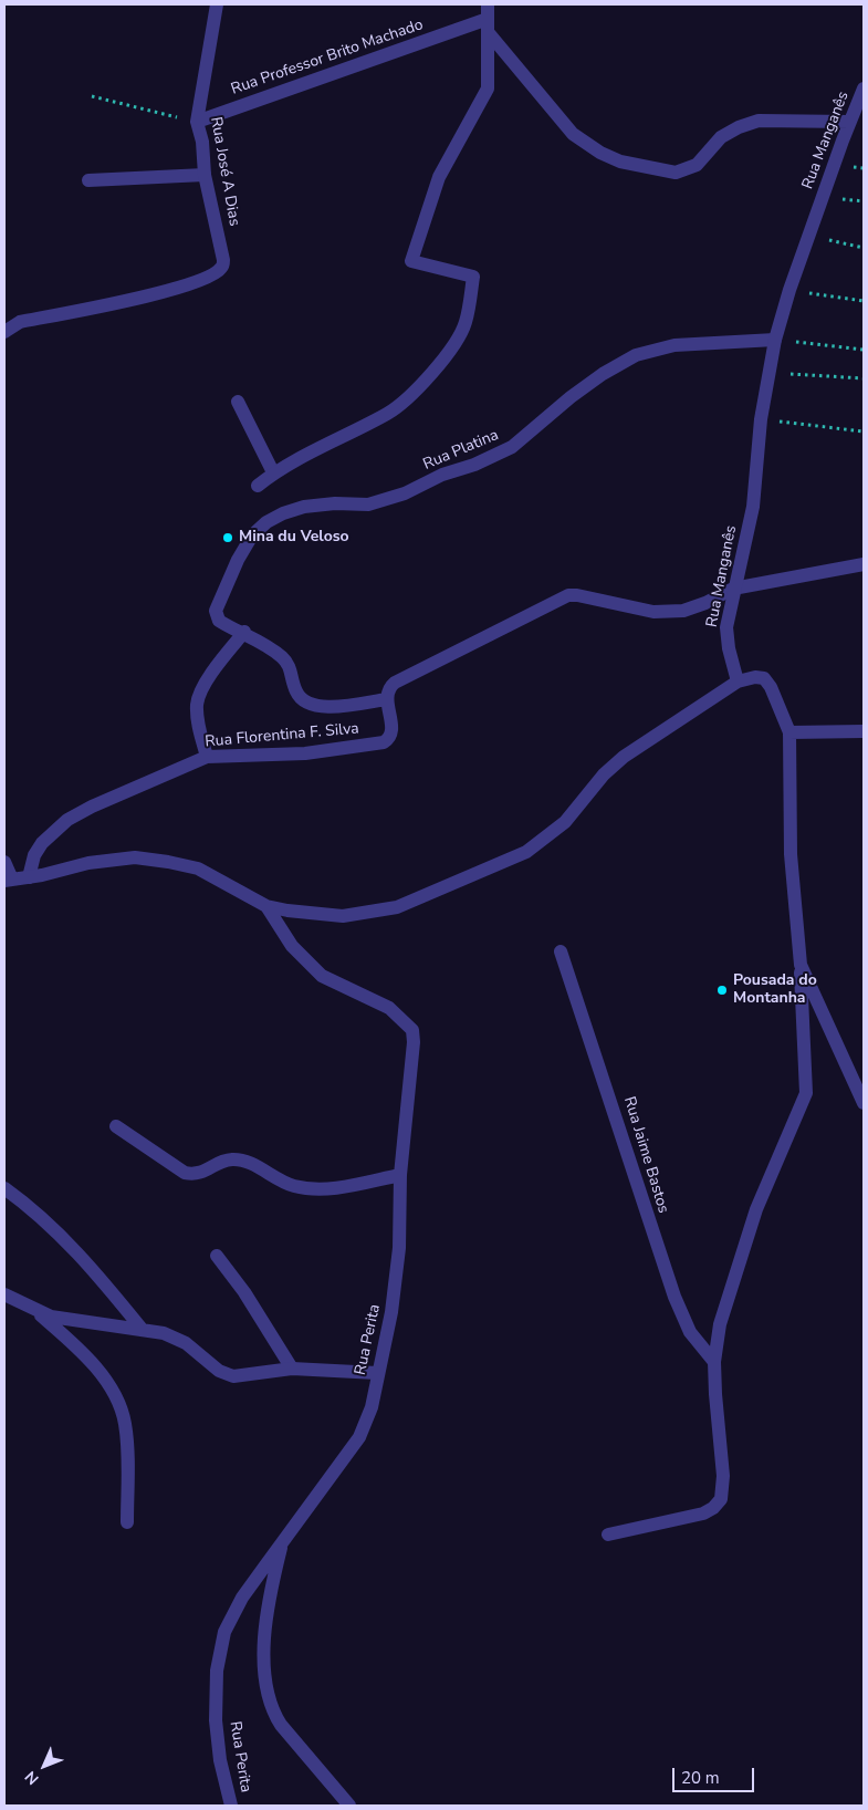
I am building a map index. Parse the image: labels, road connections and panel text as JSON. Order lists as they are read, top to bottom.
{
  "streets": {
    "street": [
      "Rua Professor Brito Machado",
      "Rua Manganês",
      "Rua José A Dias",
      "Rua Platina",
      "Rua Florentina F. Silva",
      "Rua Jaime Bastos",
      "Rua Perita"
    ]
  },
  "crossings": [
    ["Rua Professor Brito Machado", "Rua José A Dias"],
    ["Rua Manganês", "Rua Platina"]
  ],
  "places": ["Mina du Veloso", "Pousada do Montanha"],
  "scale_bar": "20 m",
  "north": "bottom left"
}
